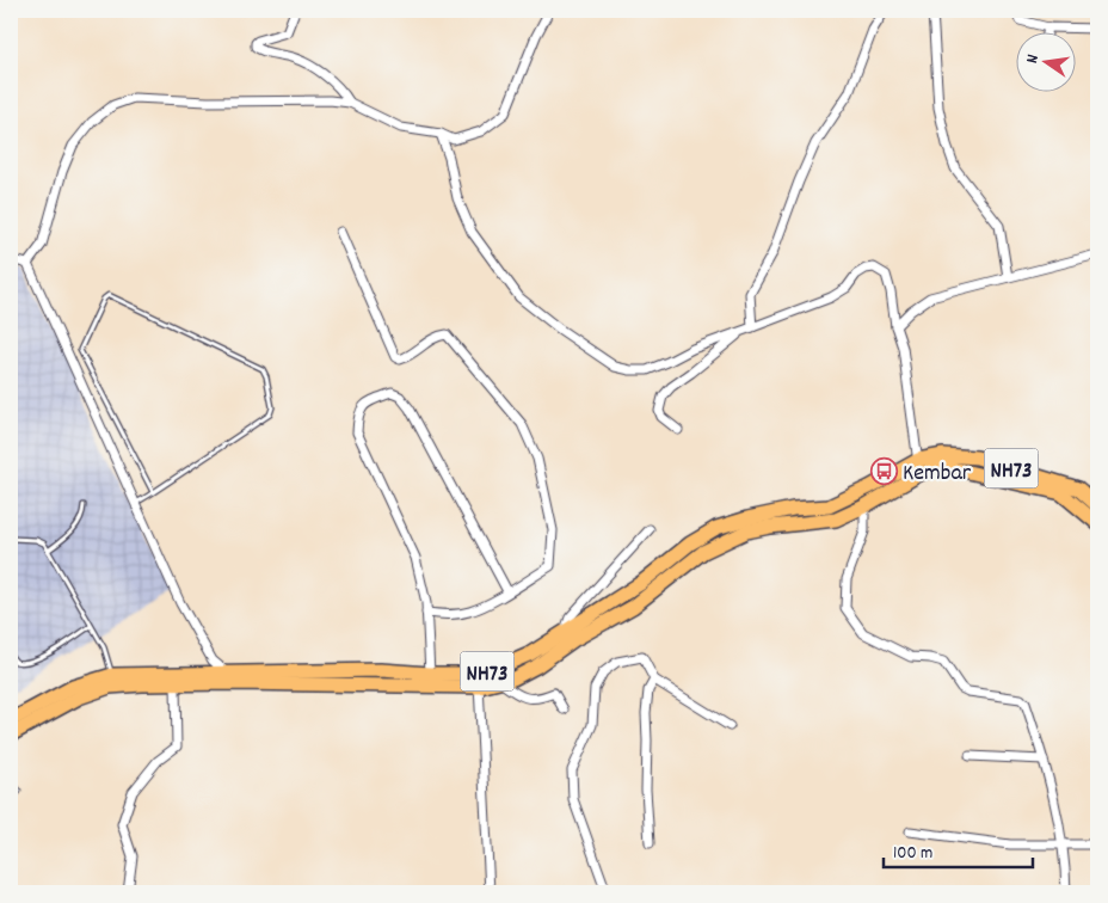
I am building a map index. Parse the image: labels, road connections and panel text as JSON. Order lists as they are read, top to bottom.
{
  "streets": {
    "highway": ["NH73"]
  },
  "places": {
    "bus stop": ["Kembar"]
  },
  "scale_bar": "100 m",
  "north": "left"
}
